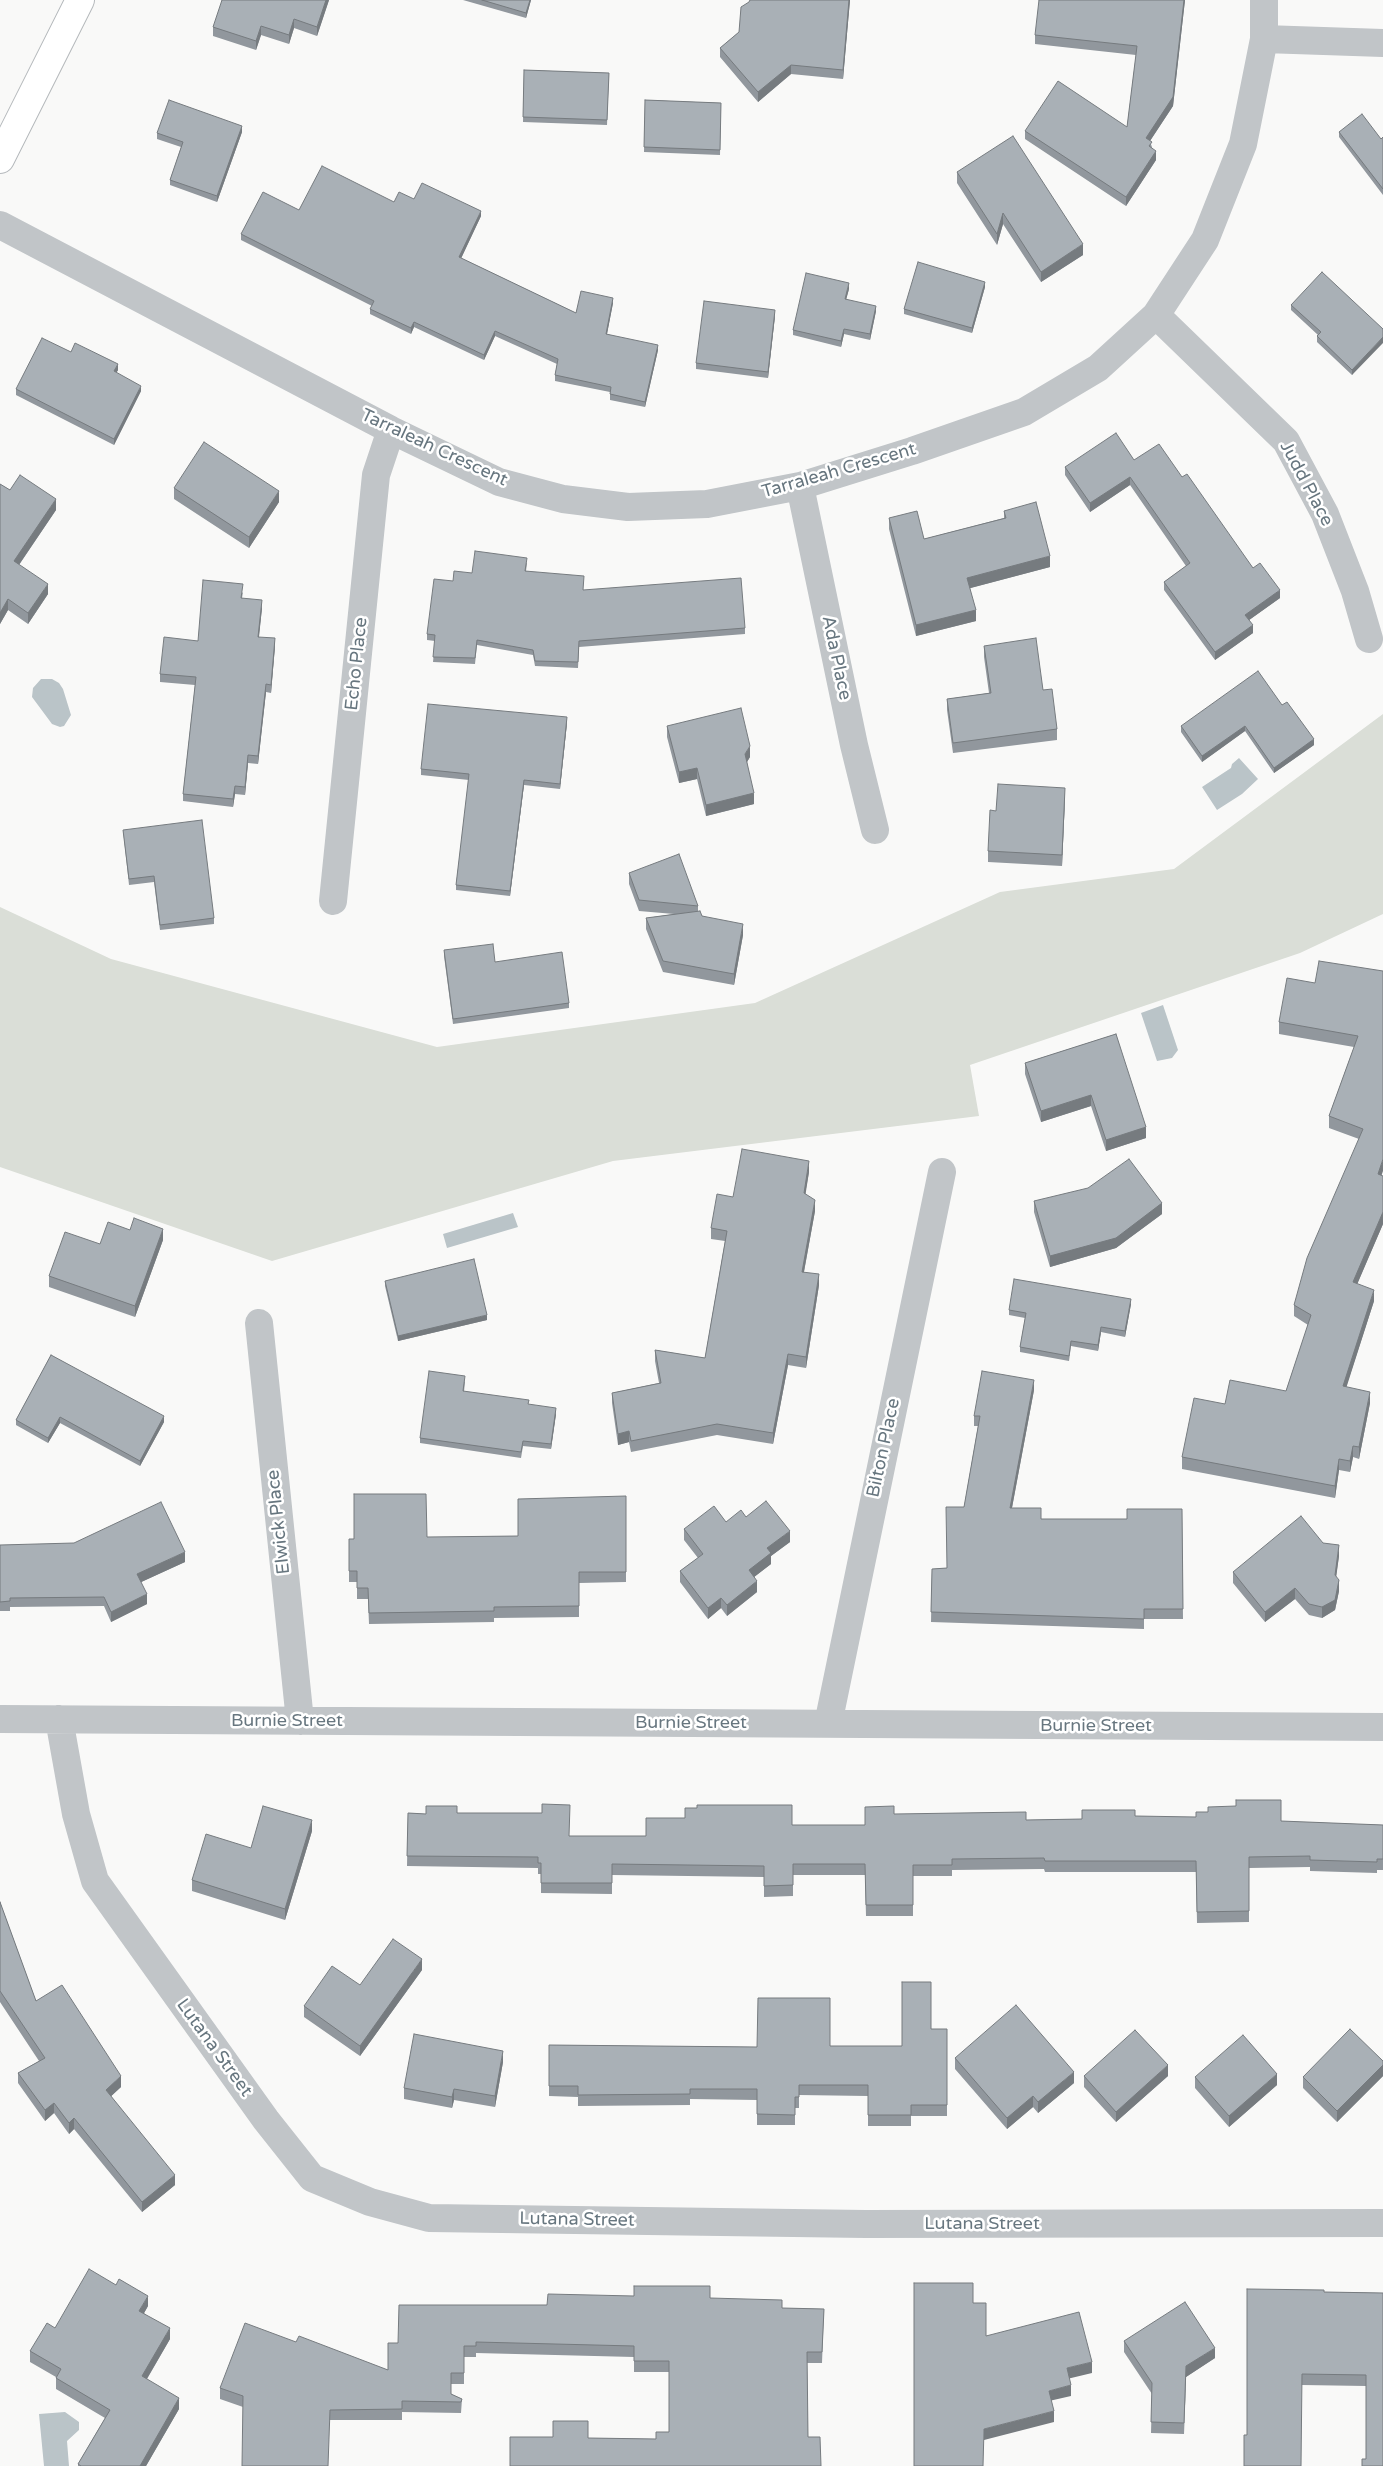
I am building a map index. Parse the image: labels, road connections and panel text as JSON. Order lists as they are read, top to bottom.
{
  "streets": {
    "street": [
      "Tarraleah Crescent",
      "Judd Place",
      "Ada Place",
      "Echo Place",
      "Bilton Place",
      "Elwick Place",
      "Burnie Street",
      "Lutana Street"
    ]
  },
  "crossings": [
    ["Tarraleah Crescent", "Judd Place"],
    ["Tarraleah Crescent", "Ada Place"],
    ["Tarraleah Crescent", "Echo Place"],
    ["Bilton Place", "Burnie Street"],
    ["Elwick Place", "Burnie Street"],
    ["Burnie Street", "Lutana Street"]
  ]
}
